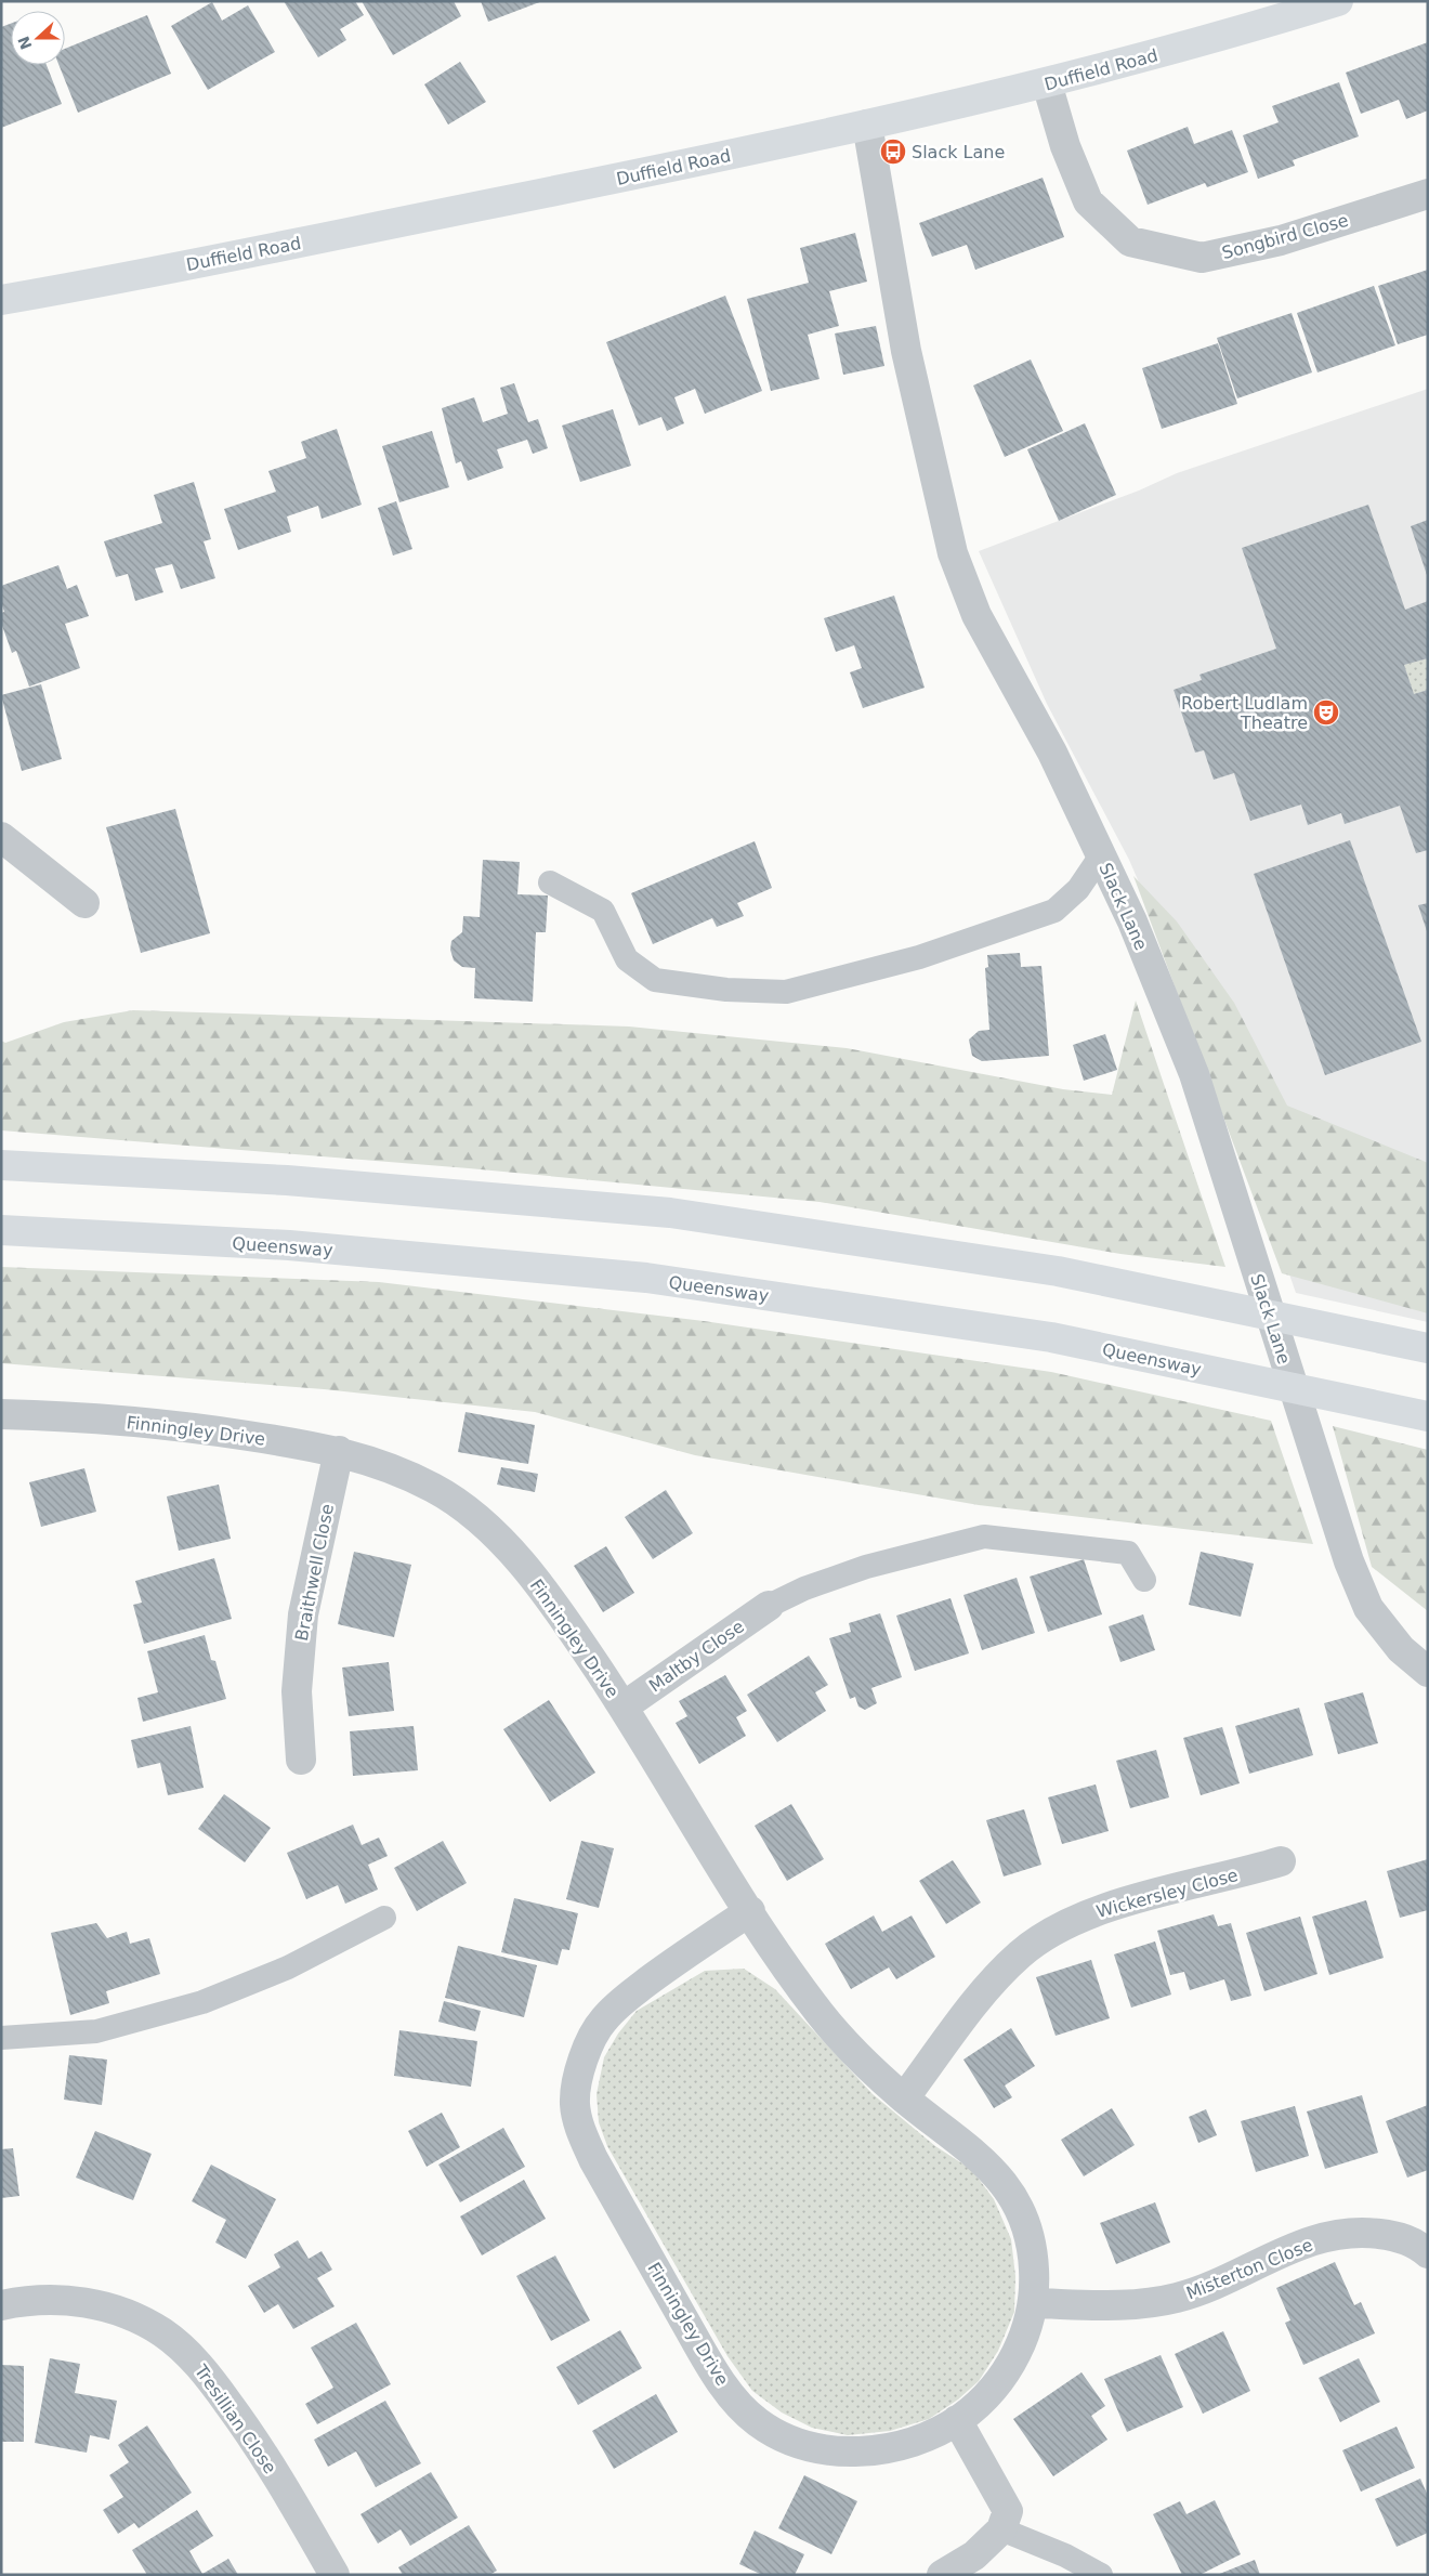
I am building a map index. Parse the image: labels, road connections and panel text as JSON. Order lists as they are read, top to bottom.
{
  "streets": {
    "main road": ["Duffield Road", "Queensway"],
    "street": [
      "Songbird Close",
      "Slack Lane",
      "Finningley Drive",
      "Braithwell Close",
      "Maltby Close",
      "Wickersley Close",
      "Misterton Close",
      "Tresillian Close"
    ]
  },
  "crossings": [
    ["Duffield Road", "Songbird Close"],
    ["Duffield Road", "Slack Lane"],
    ["Finningley Drive", "Braithwell Close"],
    ["Finningley Drive", "Maltby Close"],
    ["Finningley Drive", "Wickersley Close"],
    ["Finningley Drive", "Misterton Close"]
  ],
  "places": {
    "bus stop": ["Slack Lane"],
    "theatre": ["Robert Ludlam Theatre"]
  },
  "north": "left"
}
